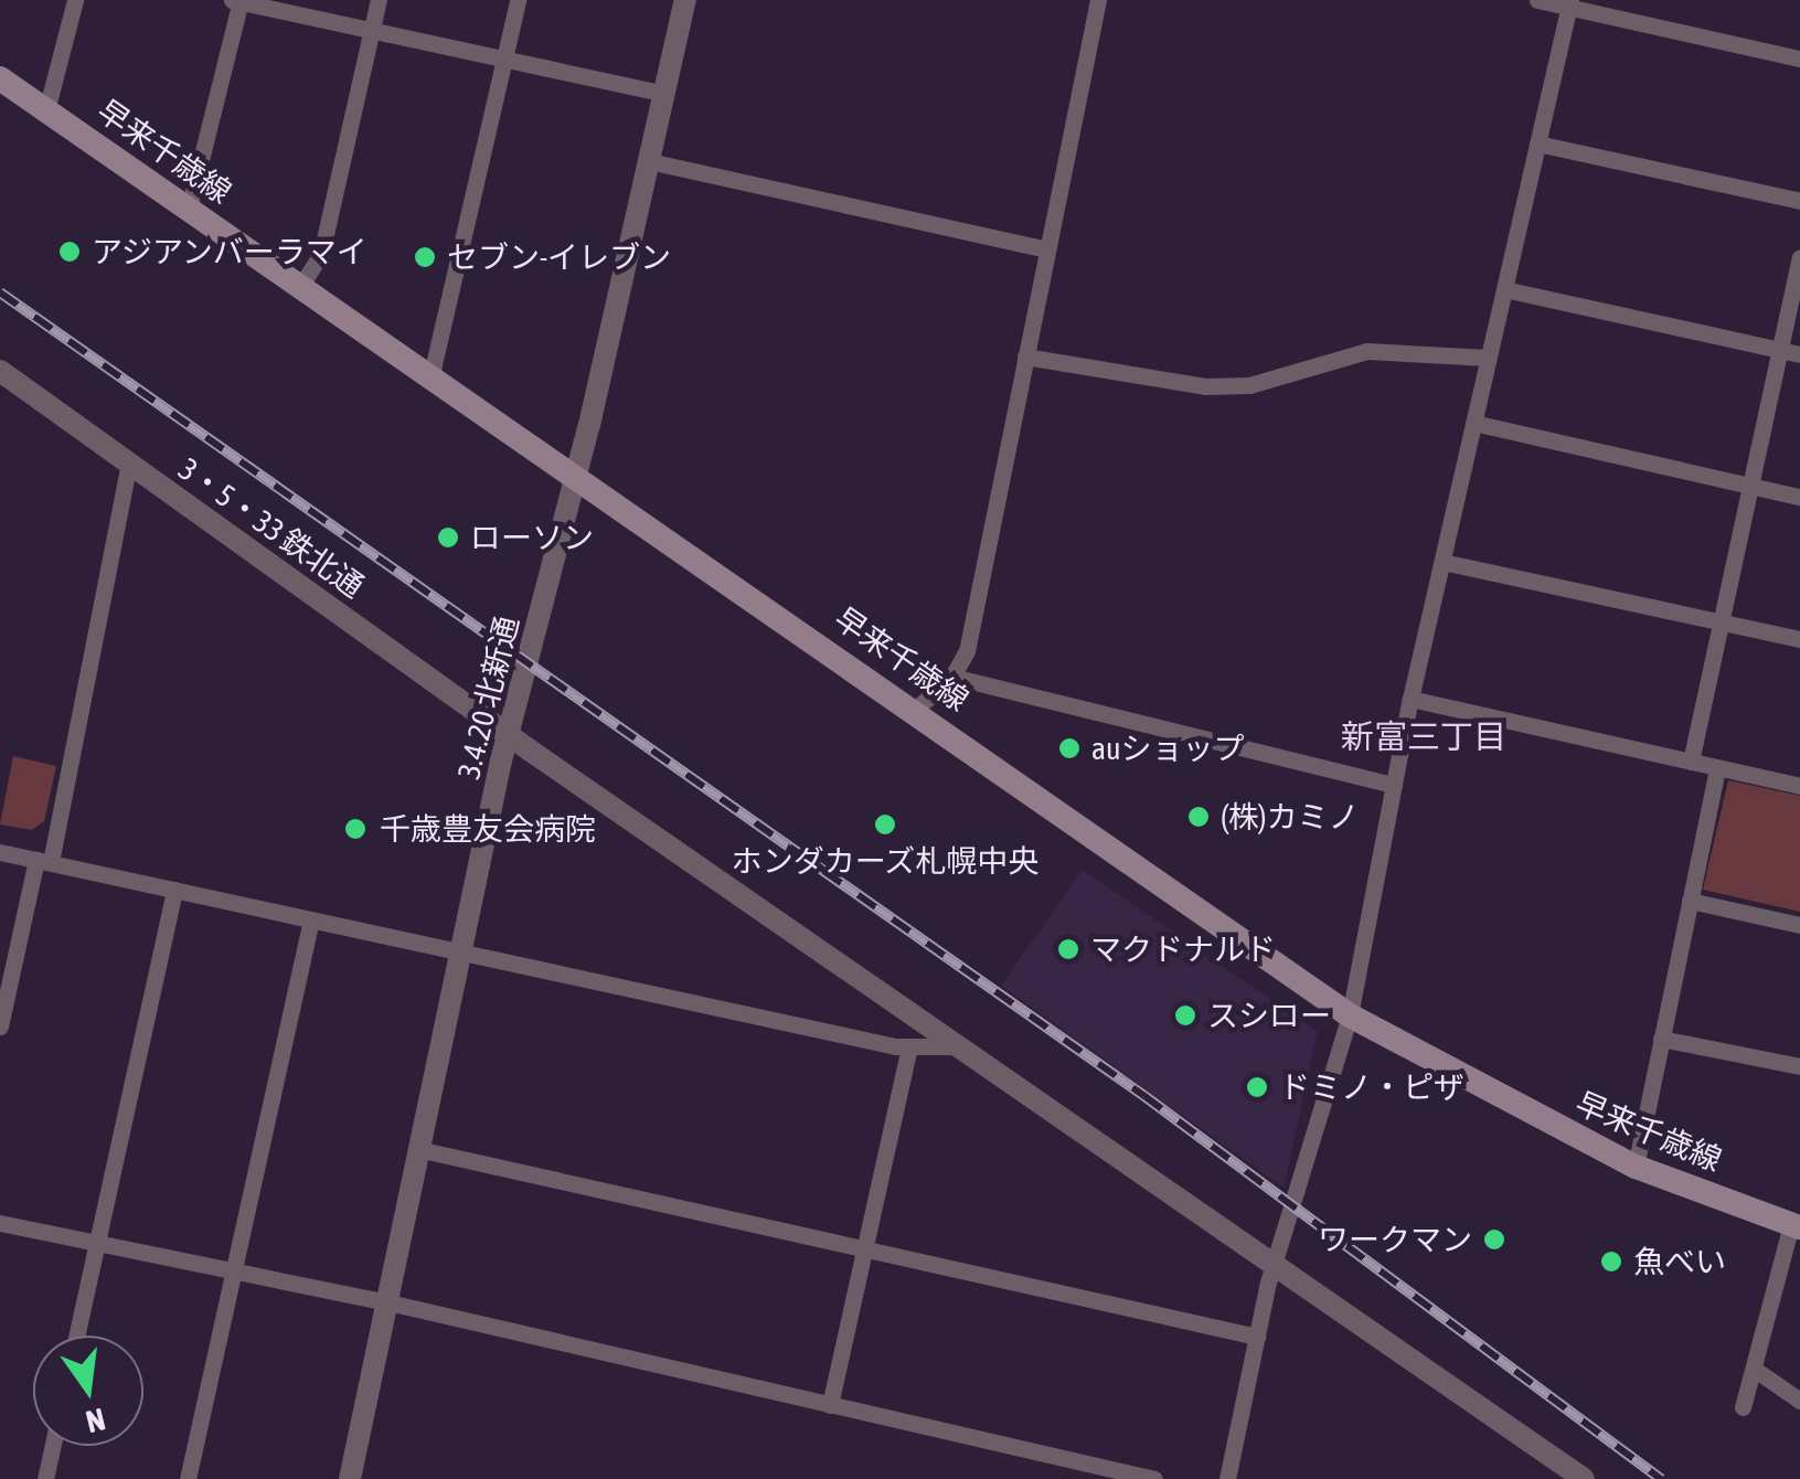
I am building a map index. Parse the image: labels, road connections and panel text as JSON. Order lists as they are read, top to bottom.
{
  "streets": {
    "main road": ["早来千歳線"],
    "street": ["3・5・33 鉄北通", "3.4.20 北新通"]
  },
  "crossings": [
    ["早来千歳線", "3.4.20 北新通"],
    ["3・5・33 鉄北通", "3.4.20 北新通"]
  ],
  "districts": ["新富三丁目"],
  "places": [
    "アジアンバーラマイ",
    "セブン-イレブン",
    "ローソン",
    "auショップ",
    "(株)カミノ",
    "ホンダカーズ札幌中央",
    "千歳豊友会病院",
    "マクドナルド",
    "スシロー",
    "ドミノ・ピザ",
    "ワークマン",
    "魚べい"
  ],
  "north": "bottom"
}
